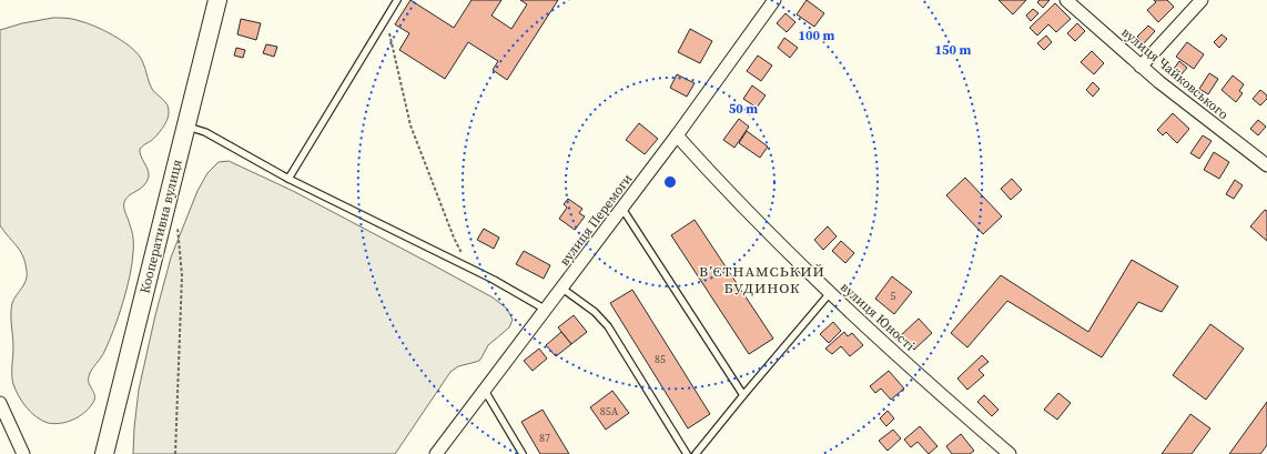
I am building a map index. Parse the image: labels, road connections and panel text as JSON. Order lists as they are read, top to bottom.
{
  "streets": {
    "street": [
      "вулиця Чайковського",
      "вулиця Перемоги",
      "Кооперативна вулиця",
      "вулиця Юності"
    ]
  },
  "crossings": [
    ["вулиця Перемоги", "вулиця Юності"]
  ],
  "districts": ["В’ЄТНАМСЬКИЙ БУДИНОК"],
  "house_numbers": [
    "5",
    "85",
    "85А",
    "87"
  ],
  "rings": ["100 m", "150 m", "50 m"]
}
